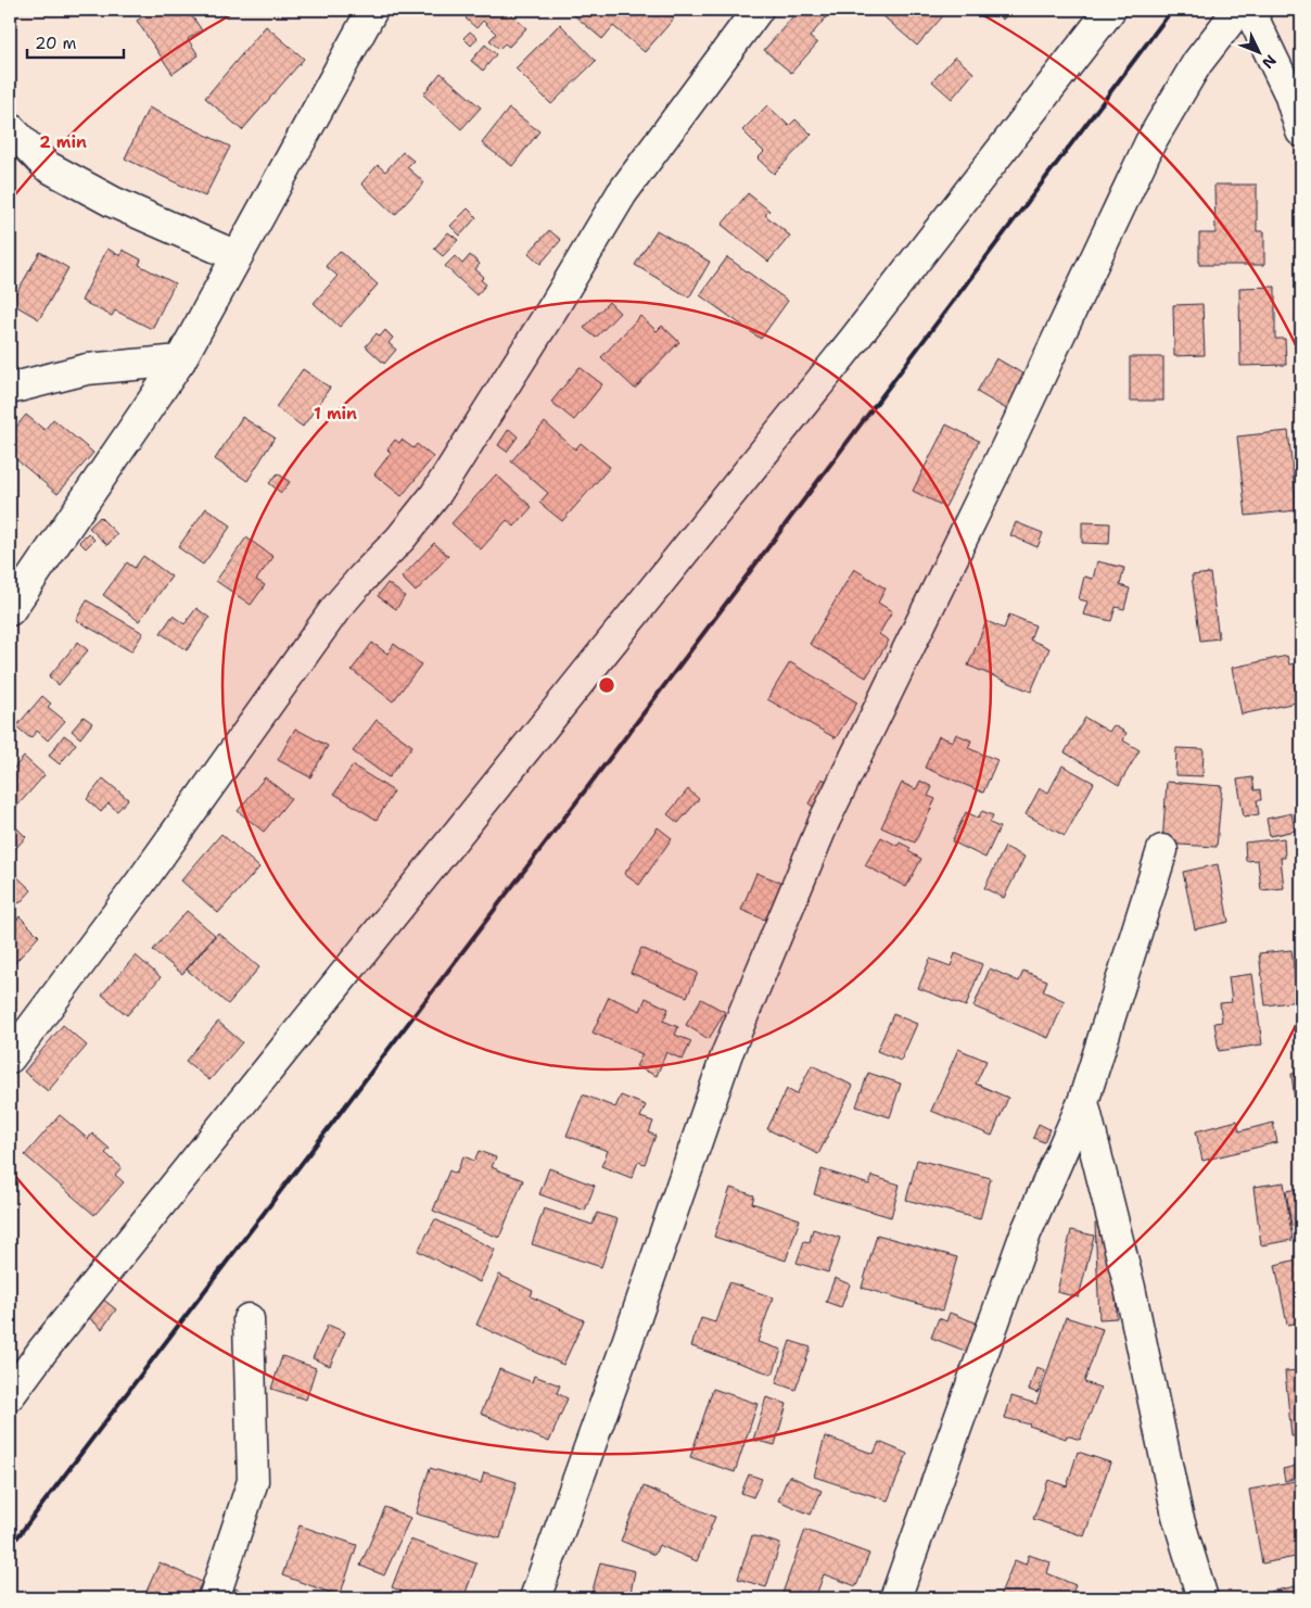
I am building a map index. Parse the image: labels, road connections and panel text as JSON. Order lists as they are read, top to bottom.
{
  "scale_bar": "20 m",
  "north": "bottom right",
  "rings": ["2 min", "1 min"]
}
